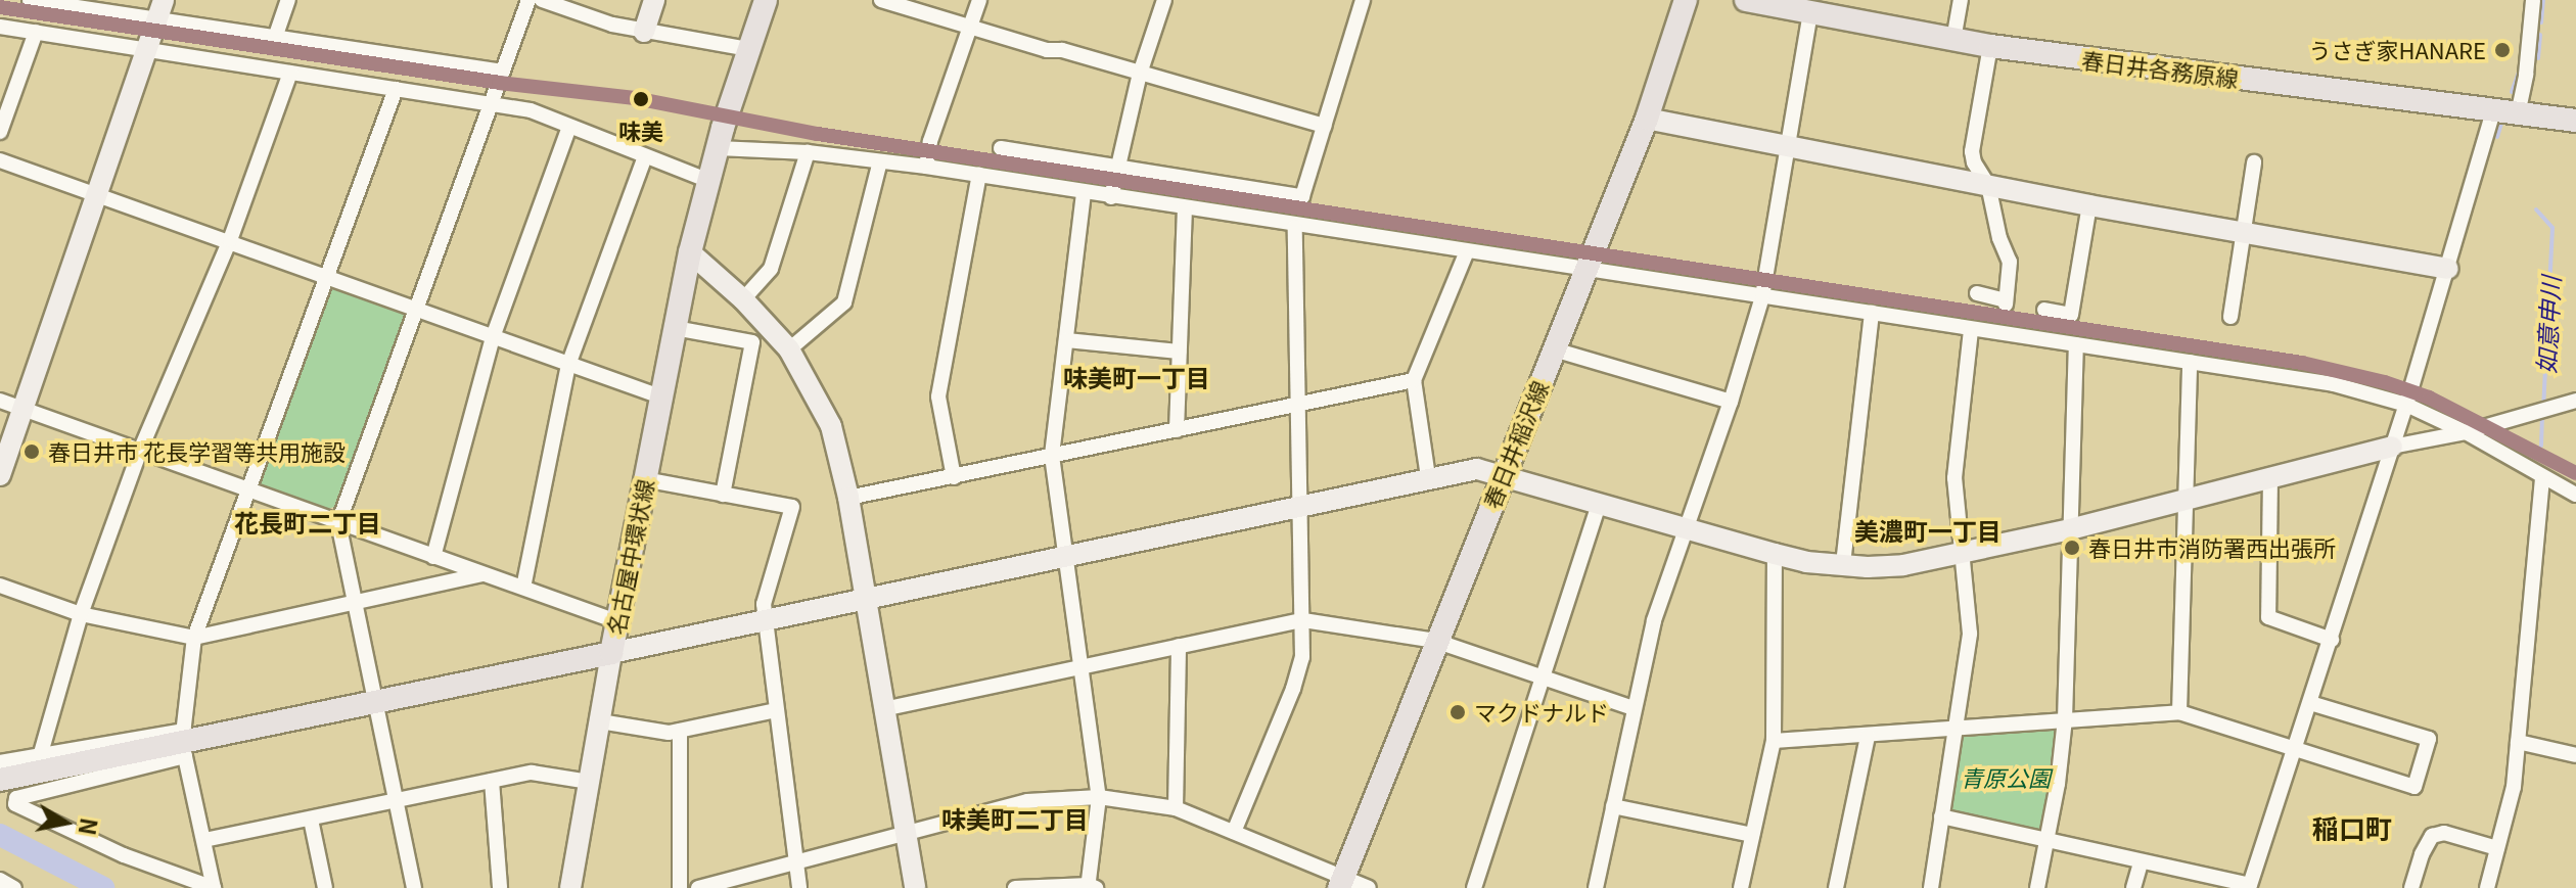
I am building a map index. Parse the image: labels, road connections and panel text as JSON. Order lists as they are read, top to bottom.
{
  "streets": {
    "main road": ["春日井各務原線", "春日井稲沢線", "名古屋中環状線"]
  },
  "districts": [
    "味美町一丁目",
    "花長町二丁目",
    "美濃町一丁目",
    "味美町二丁目",
    "稲口町"
  ],
  "water": ["如意申川"],
  "parks": ["青原公園"],
  "places": [
    "うさぎ家HANARE",
    "味美",
    "春日井市 花長学習等共用施設",
    "春日井市消防署西出張所",
    "マクドナルド"
  ],
  "north": "right"
}
